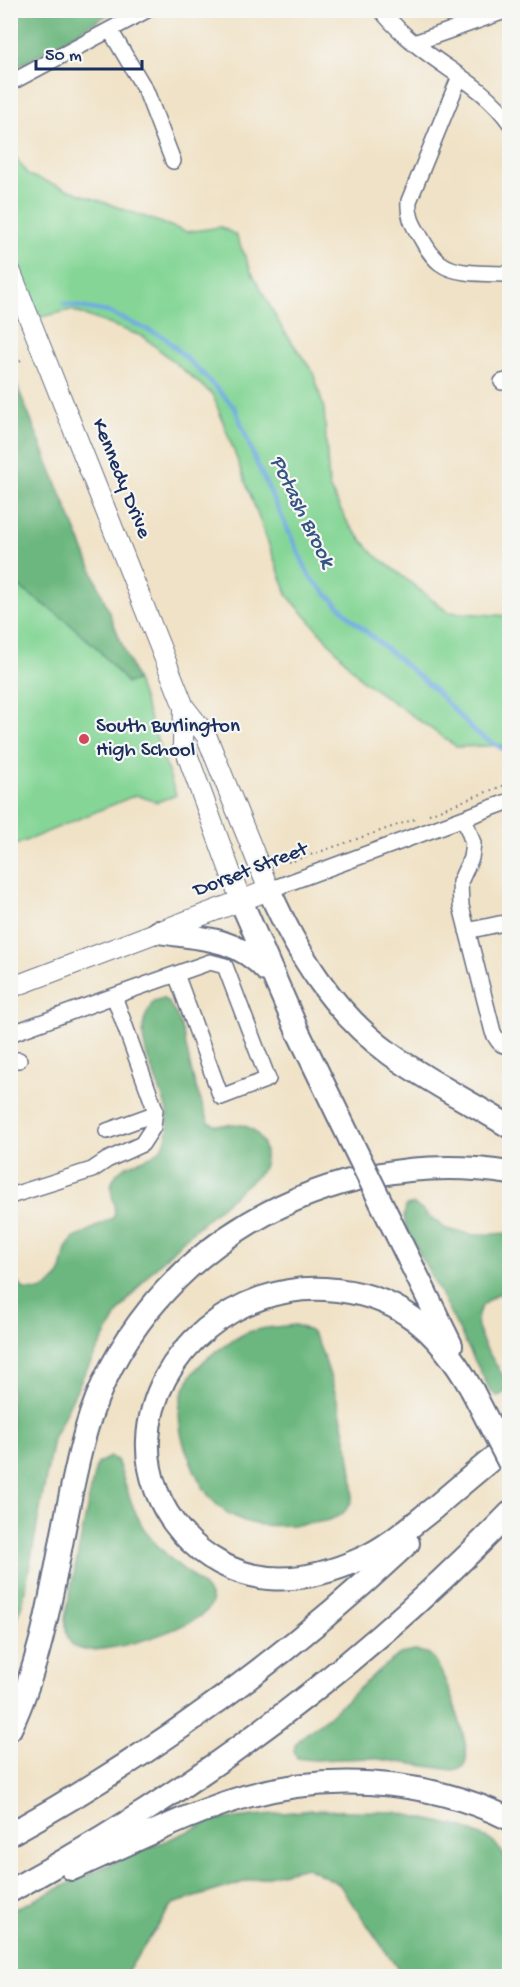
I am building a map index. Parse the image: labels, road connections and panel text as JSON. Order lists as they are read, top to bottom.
{
  "streets": {
    "main road": ["Kennedy Drive", "Dorset Street"]
  },
  "crossings": [
    ["Kennedy Drive", "Dorset Street"]
  ],
  "water": ["Potash Brook"],
  "places": ["South Burlington High School"],
  "scale_bar": "50 m"
}
